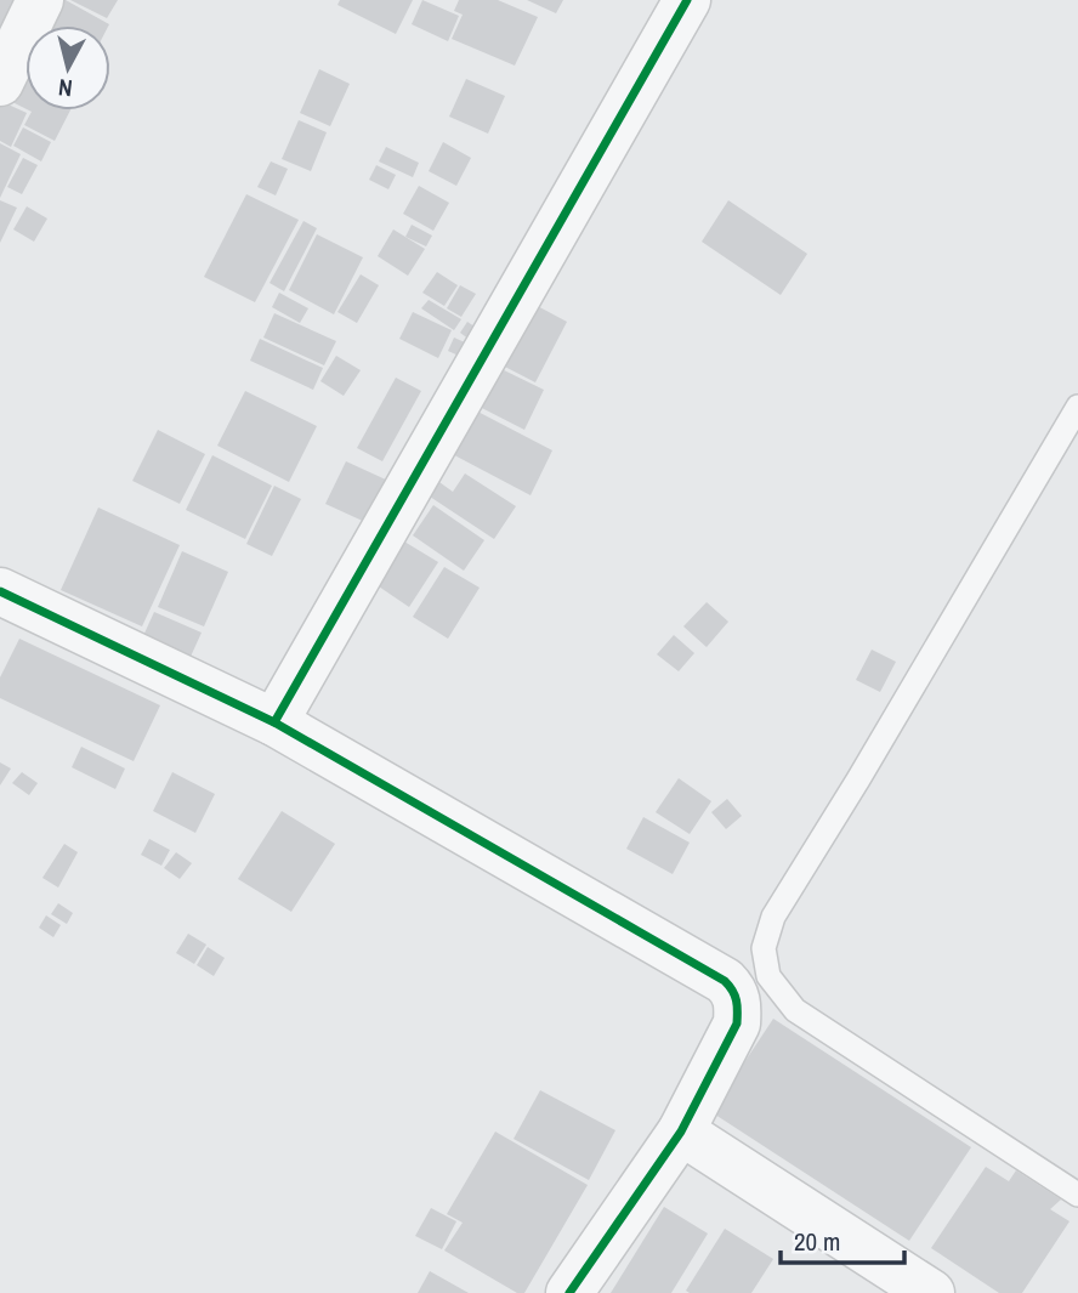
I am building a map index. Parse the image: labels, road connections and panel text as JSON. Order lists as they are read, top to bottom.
{
  "scale_bar": "20 m",
  "north": "bottom"
}
